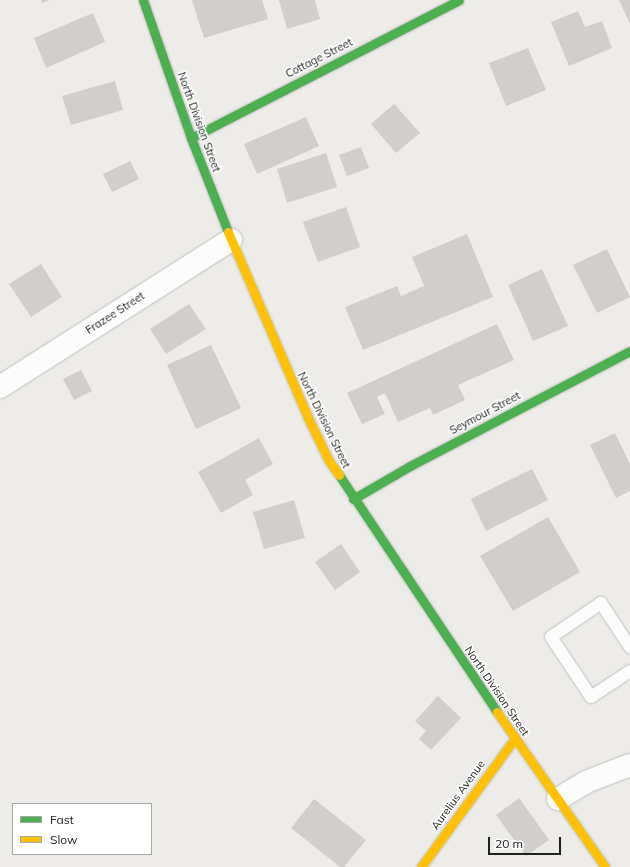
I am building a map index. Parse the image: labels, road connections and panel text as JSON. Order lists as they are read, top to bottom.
{
  "streets": {
    "street": [
      "Cottage Street",
      "North Division Street",
      "Frazee Street",
      "Seymour Street",
      "Aurelius Avenue"
    ]
  },
  "crossings": [
    ["Cottage Street", "North Division Street"],
    ["North Division Street", "Frazee Street"],
    ["North Division Street", "Seymour Street"],
    ["North Division Street", "Aurelius Avenue"]
  ],
  "legend": ["Fast", "Slow"],
  "scale_bar": "20 m"
}
